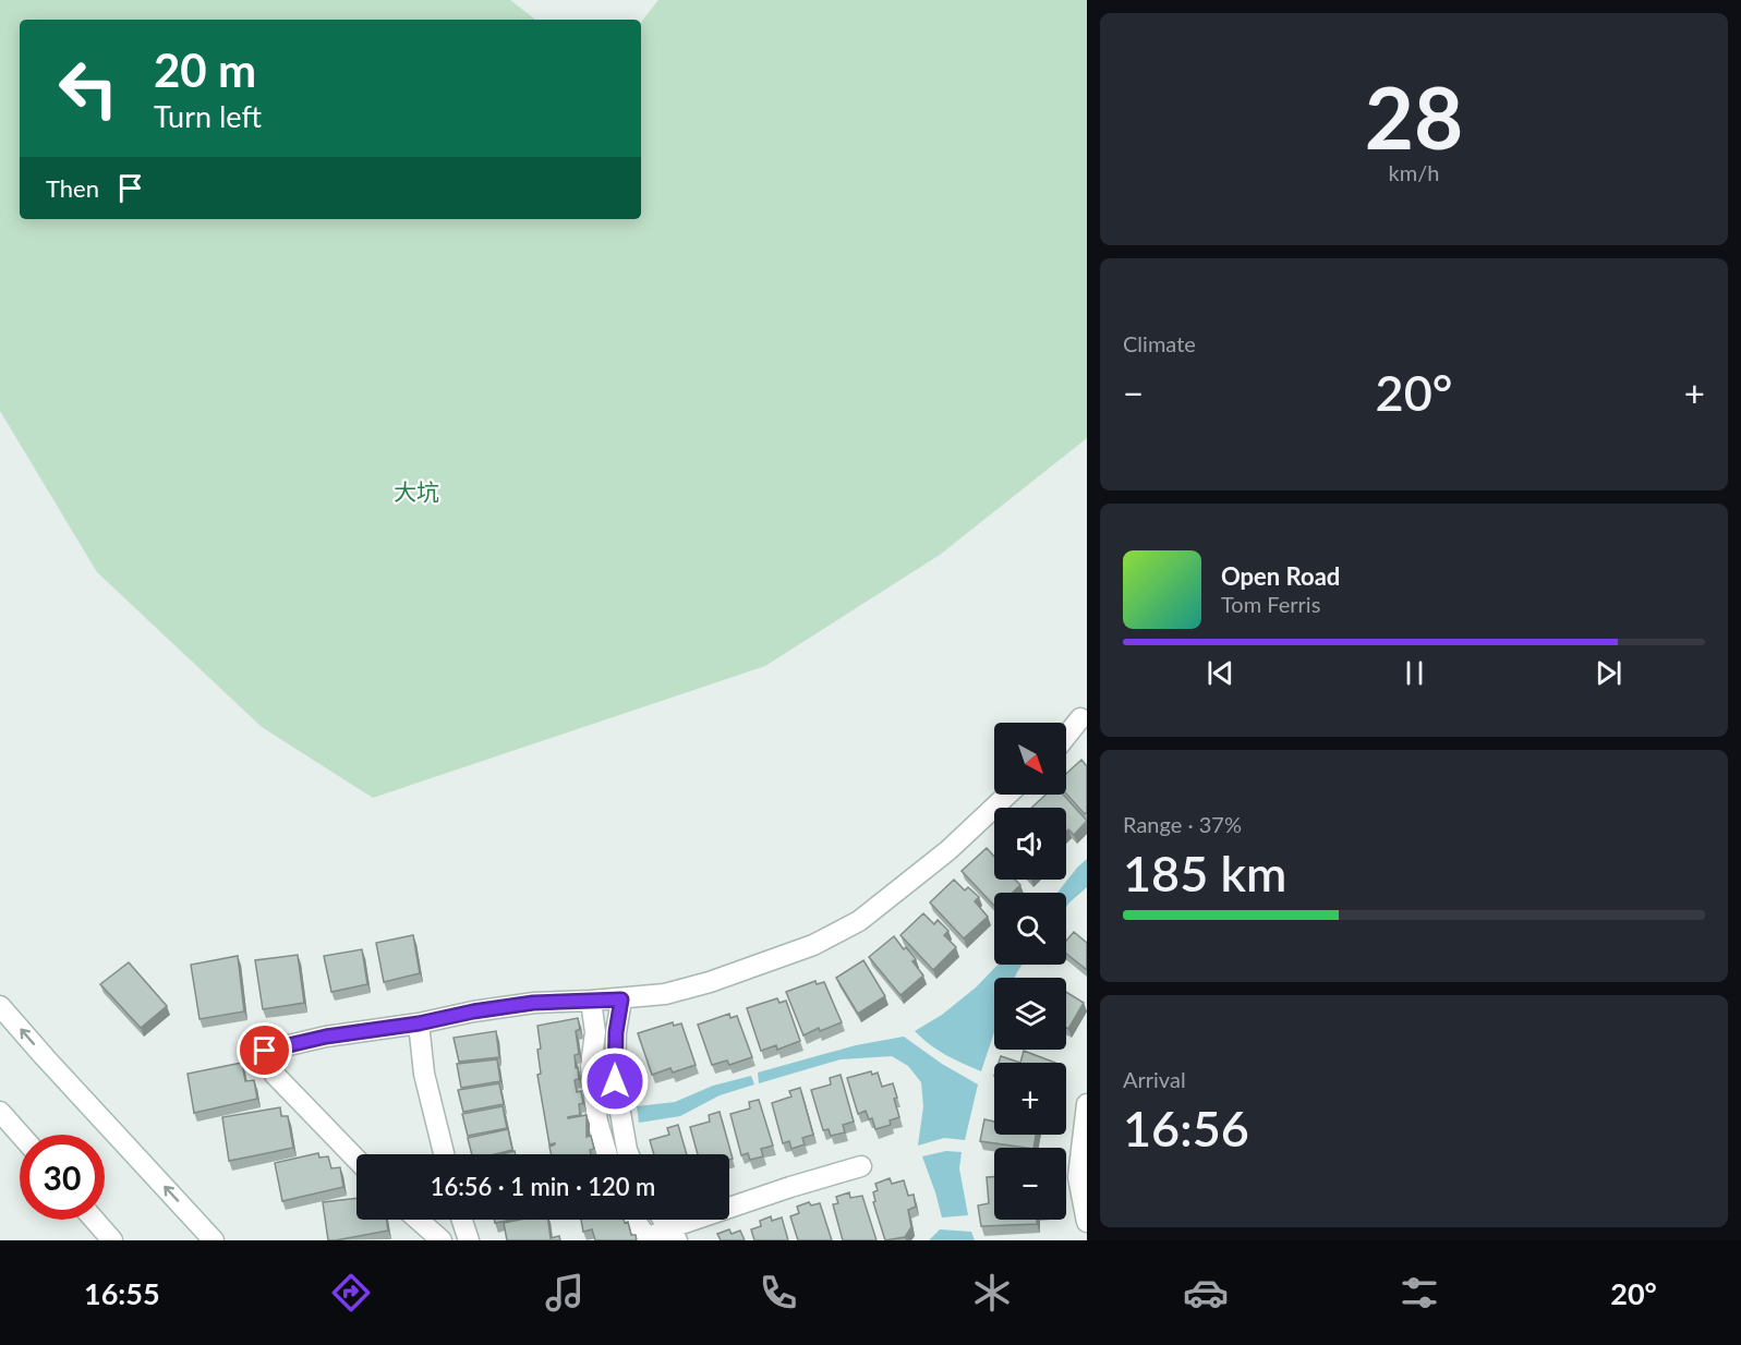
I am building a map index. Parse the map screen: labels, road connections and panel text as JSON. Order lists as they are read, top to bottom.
{
  "parks": ["大坑"],
  "north": "bottom right",
  "page": {
    "tile": [
      ["28", "km/h"],
      "Climate",
      ["Range · 37%", "185 km"],
      ["Arrival", "16:56"]
    ],
    "turn": ["20 m", "Turn left"],
    "then": "Then",
    "heat": ["−", "20°", "+"],
    "song": ["Open Road", "Tom Ferris"],
    "map_buttons": ["+", "−"],
    "limit": "30",
    "trip": "16:56 · 1 min · 120 m",
    "tabs": ["16:55", "20°"]
  }
}
